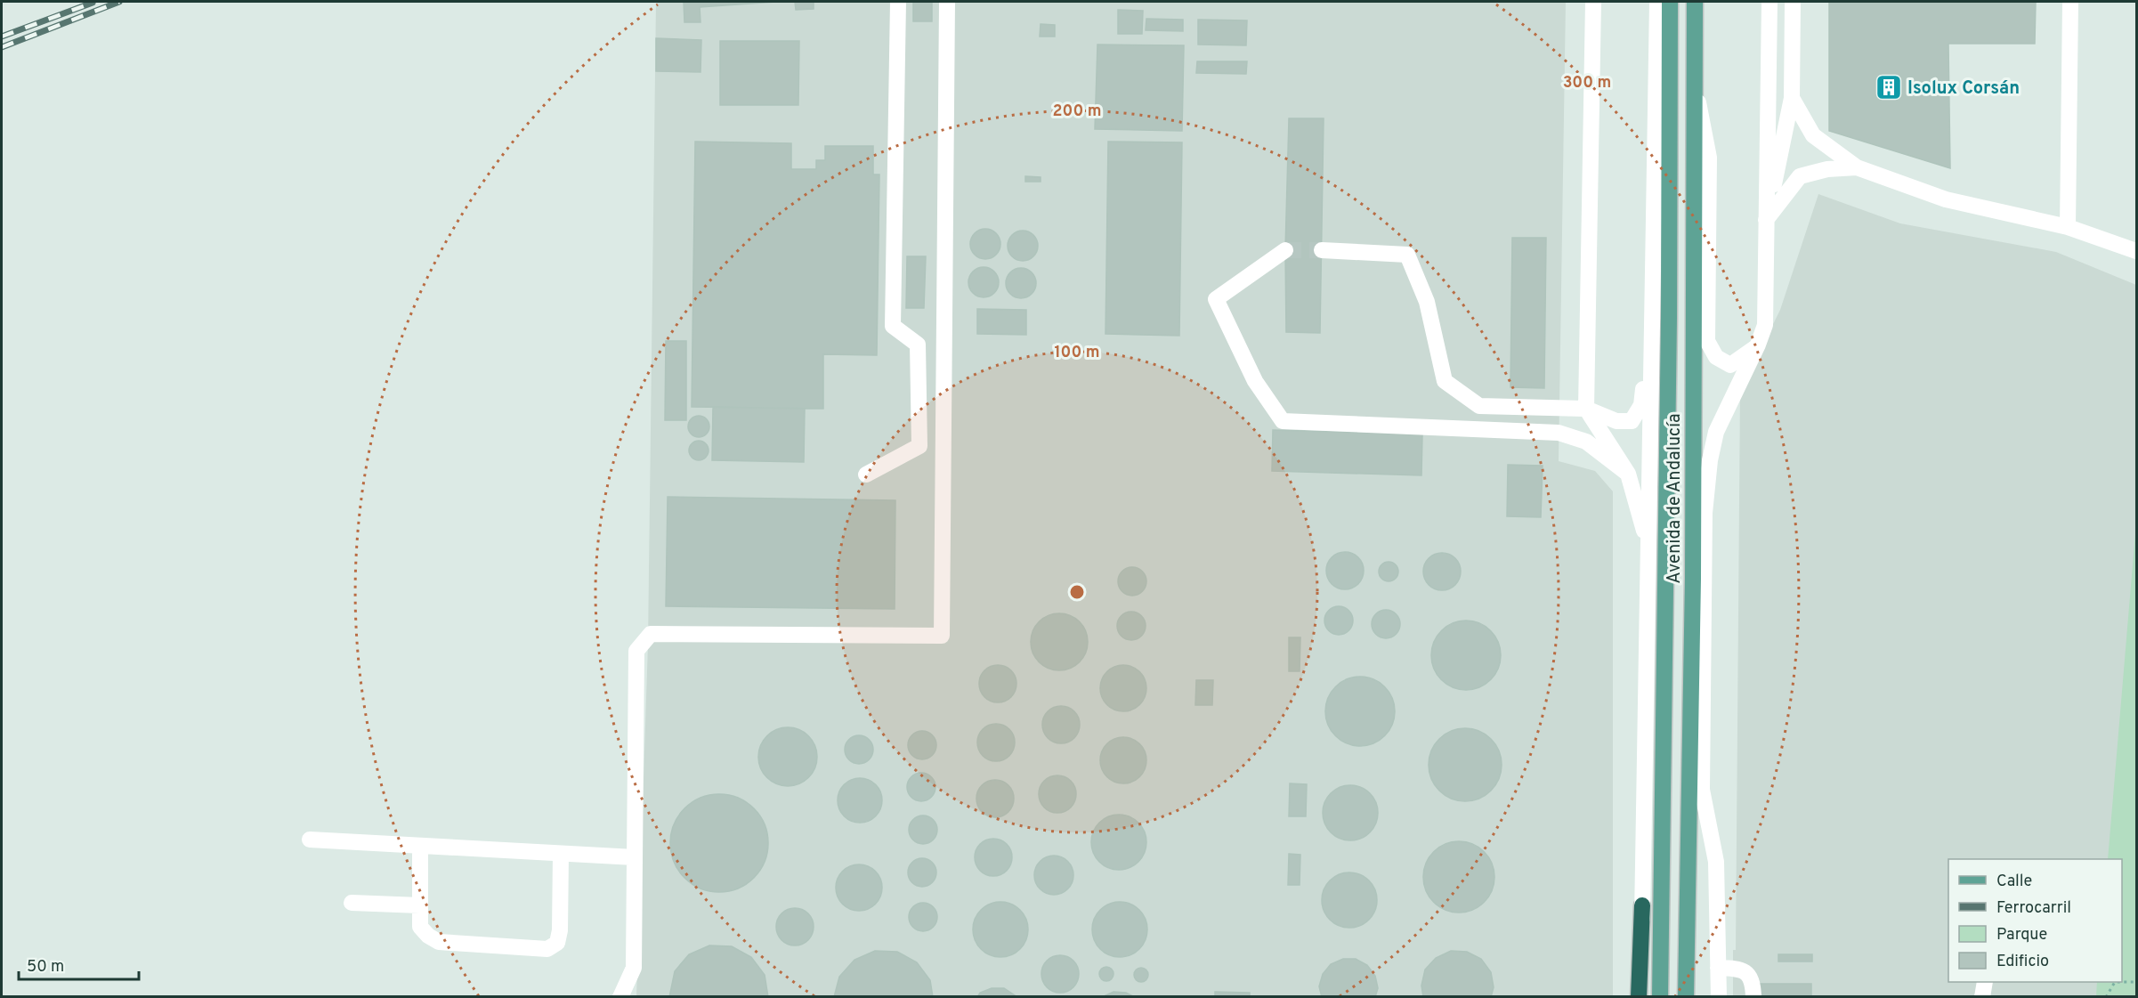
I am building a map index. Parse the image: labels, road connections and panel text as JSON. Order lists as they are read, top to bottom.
{
  "streets": {
    "main road": ["Avenida de Andalucía"]
  },
  "places": {
    "building": ["Isolux Corsán"]
  },
  "legend": [
    "Calle",
    "Ferrocarril",
    "Parque",
    "Edificio"
  ],
  "scale_bar": "50 m",
  "rings": ["300 m", "200 m", "100 m"]
}
